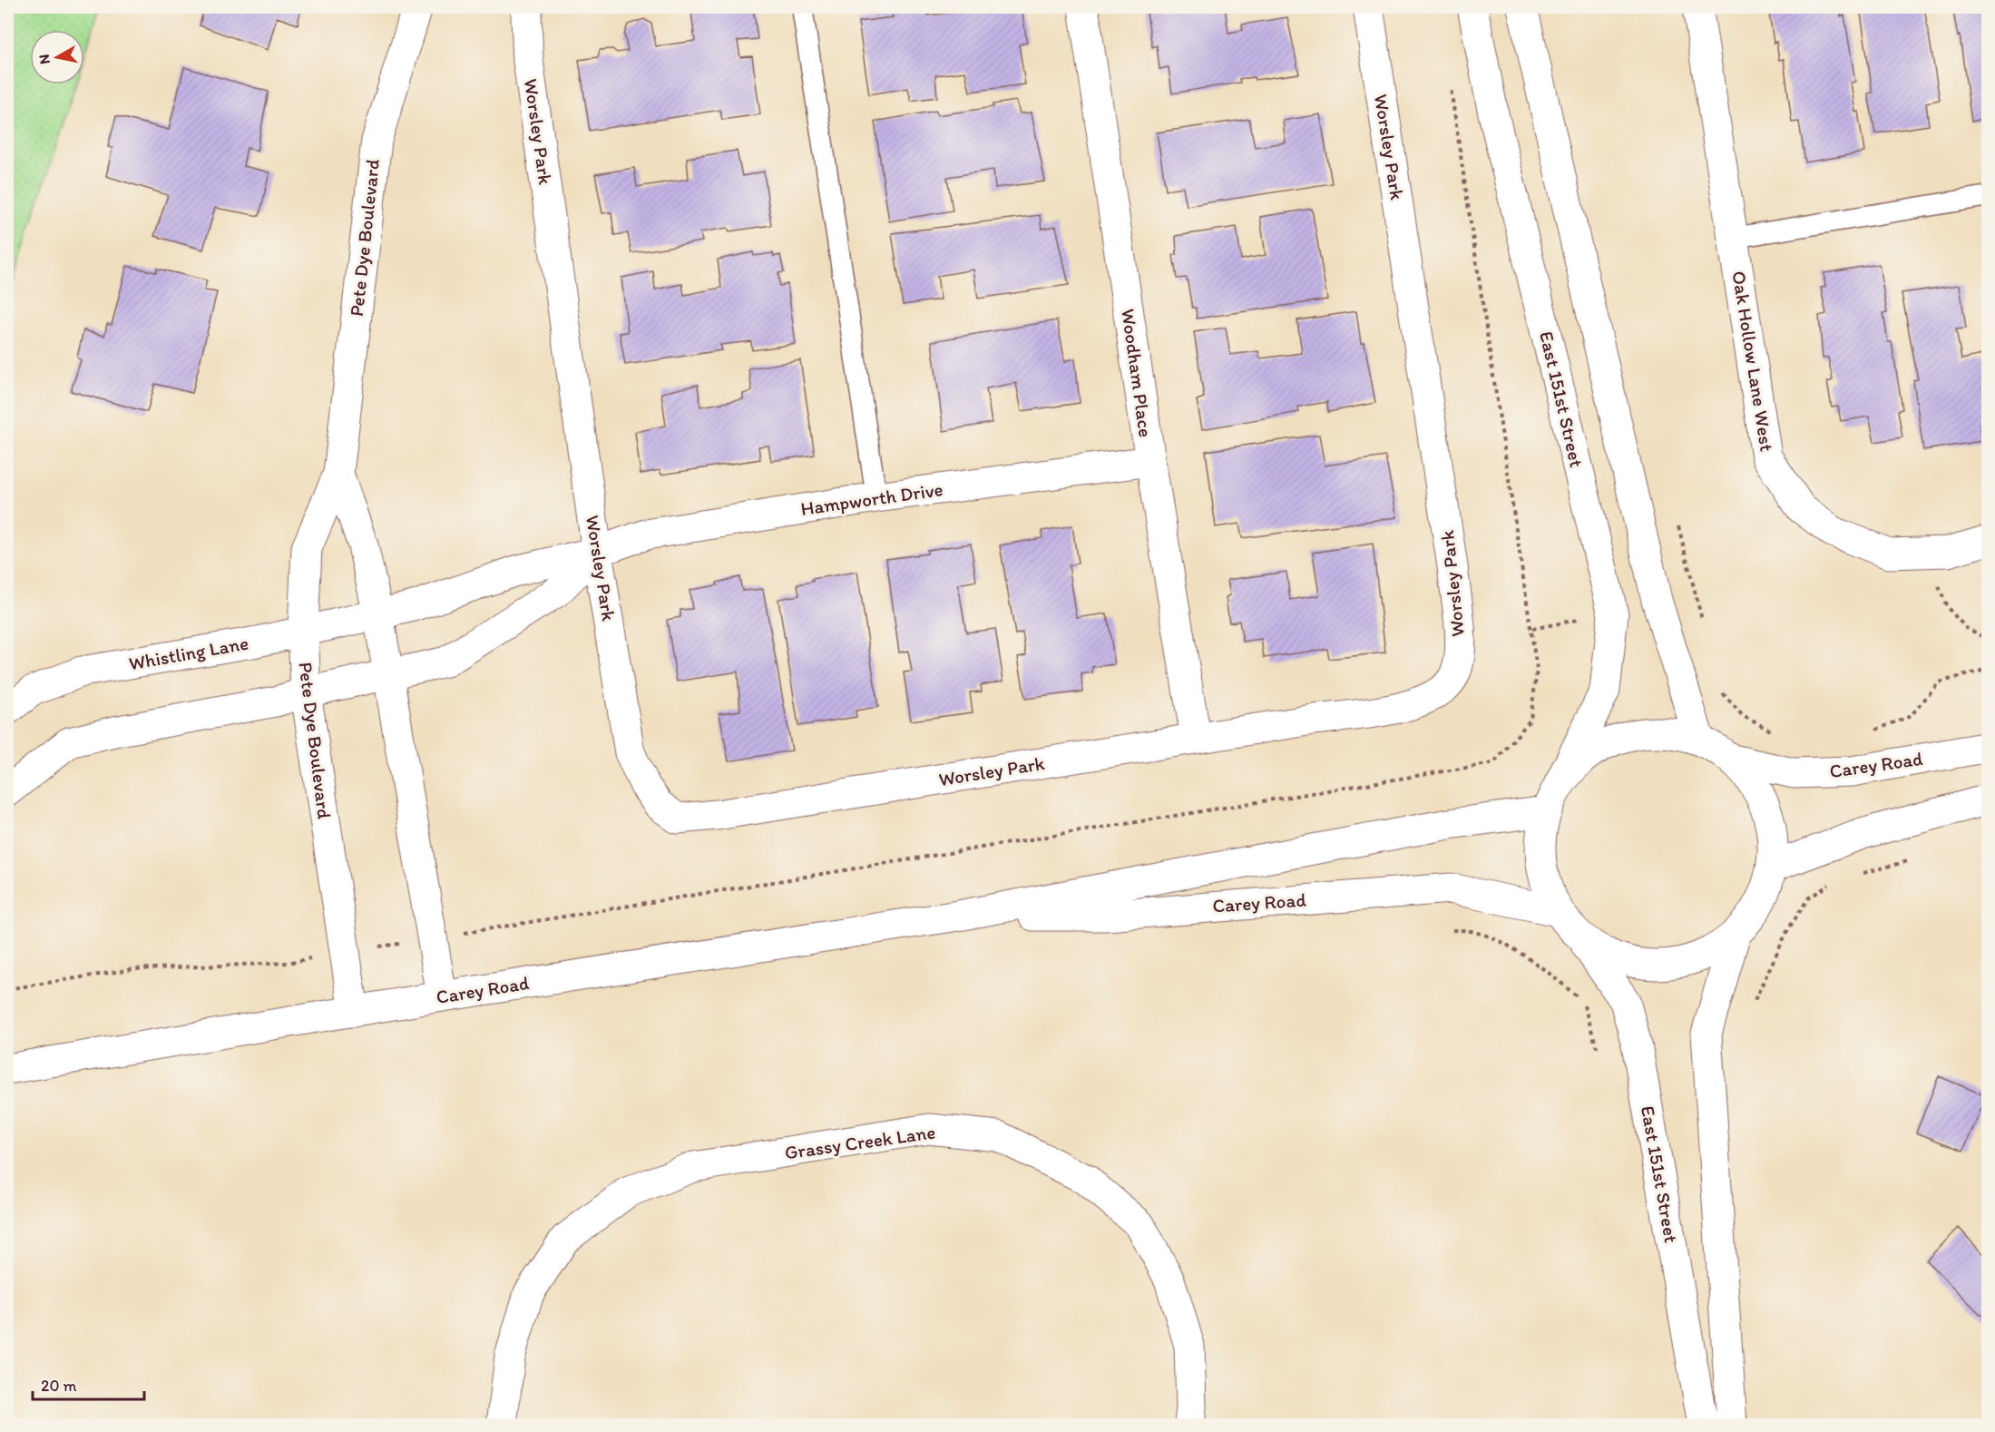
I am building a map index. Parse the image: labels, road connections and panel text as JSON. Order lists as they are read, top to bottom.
{
  "streets": {
    "street": [
      "Worsley Park",
      "Pete Dye Boulevard",
      "Oak Hollow Lane West",
      "Woodham Place",
      "East 151st Street",
      "Hampworth Drive",
      "Whistling Lane",
      "Carey Road",
      "Grassy Creek Lane"
    ]
  },
  "crossings": [
    ["Worsley Park", "Woodham Place"],
    ["Worsley Park", "Hampworth Drive"],
    ["Pete Dye Boulevard", "Hampworth Drive"],
    ["Pete Dye Boulevard", "Whistling Lane"],
    ["Pete Dye Boulevard", "Carey Road"],
    ["Woodham Place", "Hampworth Drive"],
    ["East 151st Street", "Carey Road"],
    ["Hampworth Drive", "Whistling Lane"]
  ],
  "scale_bar": "20 m",
  "north": "left"
}
